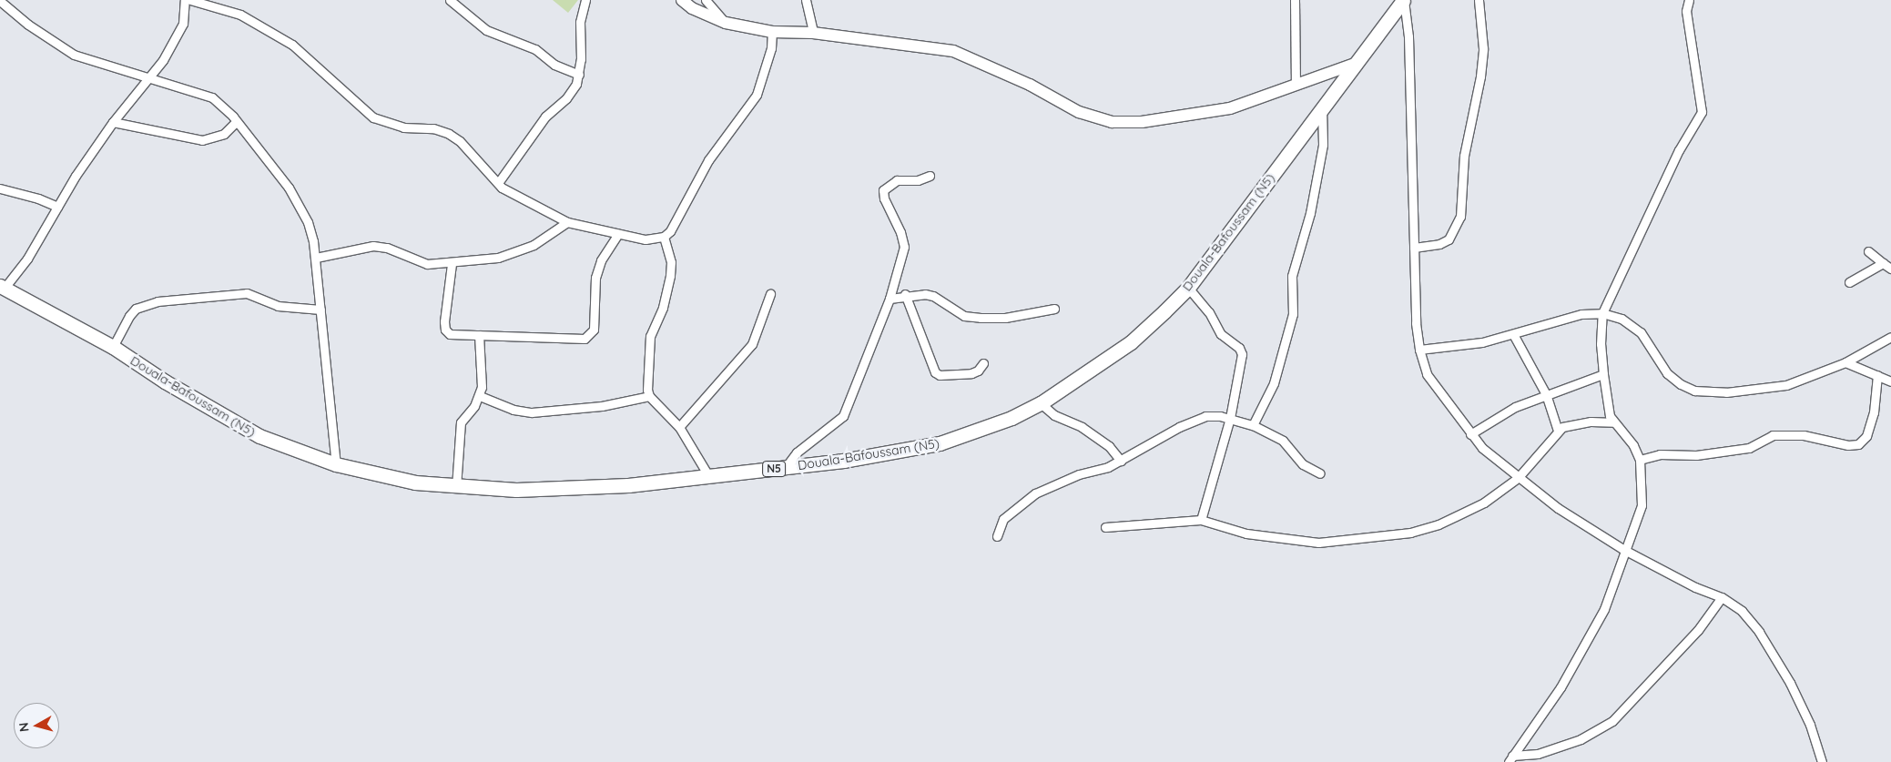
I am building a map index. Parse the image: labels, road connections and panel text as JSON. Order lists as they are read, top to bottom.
{
  "streets": {
    "highway": ["Douala-Bafoussam (N5)", "N5"]
  },
  "north": "left"
}
